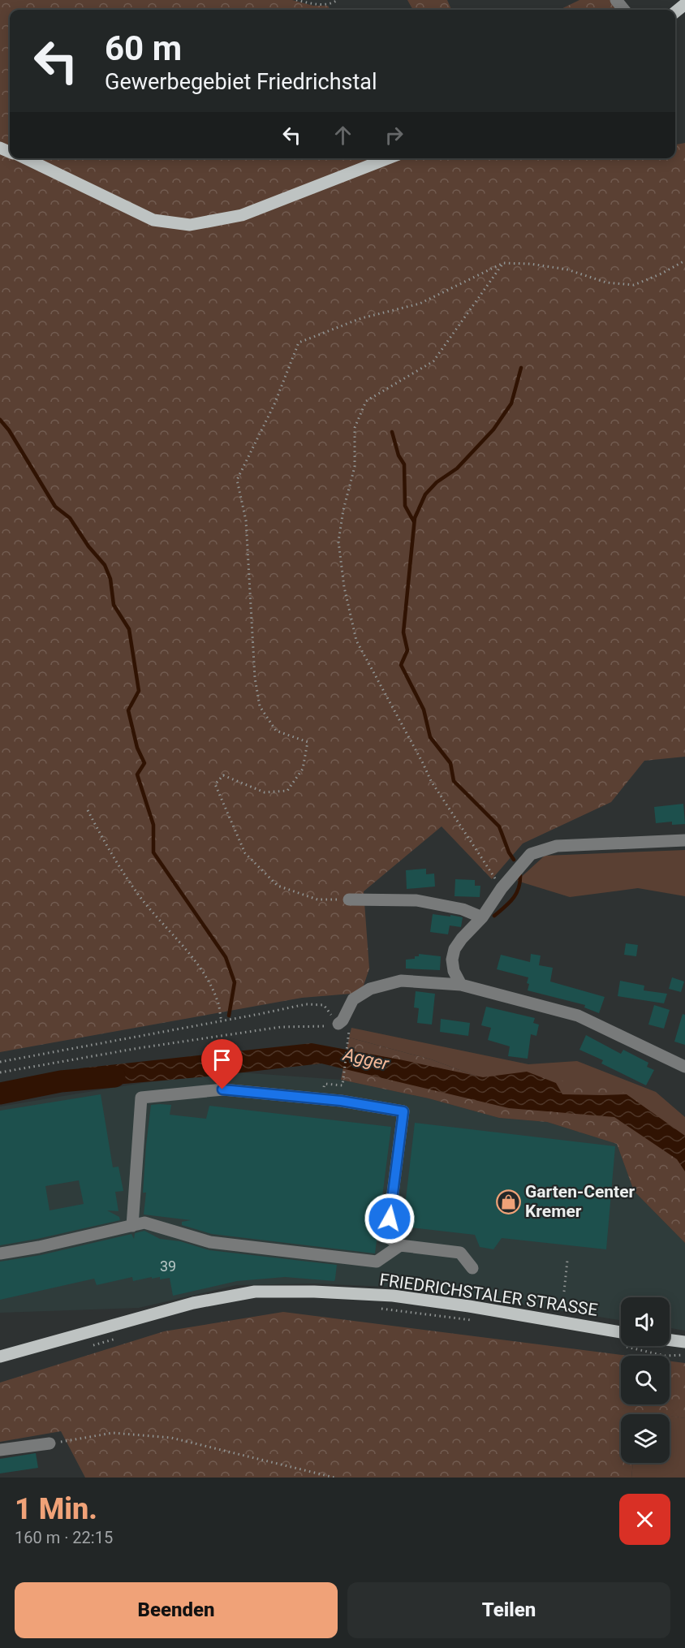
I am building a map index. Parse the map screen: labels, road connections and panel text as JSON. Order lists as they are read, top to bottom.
{
  "streets": {
    "main road": ["FRIEDRICHSTALER STRASSE"]
  },
  "water": ["Agger"],
  "places": {
    "shop": ["Garten-Center Kremer"]
  },
  "house_numbers": ["39"],
  "page": {
    "turn": ["60 m", "Gewerbegebiet Friedrichstal"],
    "heading": ["1 Min.", "160 m · 22:15"],
    "buttons": ["Beenden", "Teilen"]
  }
}
